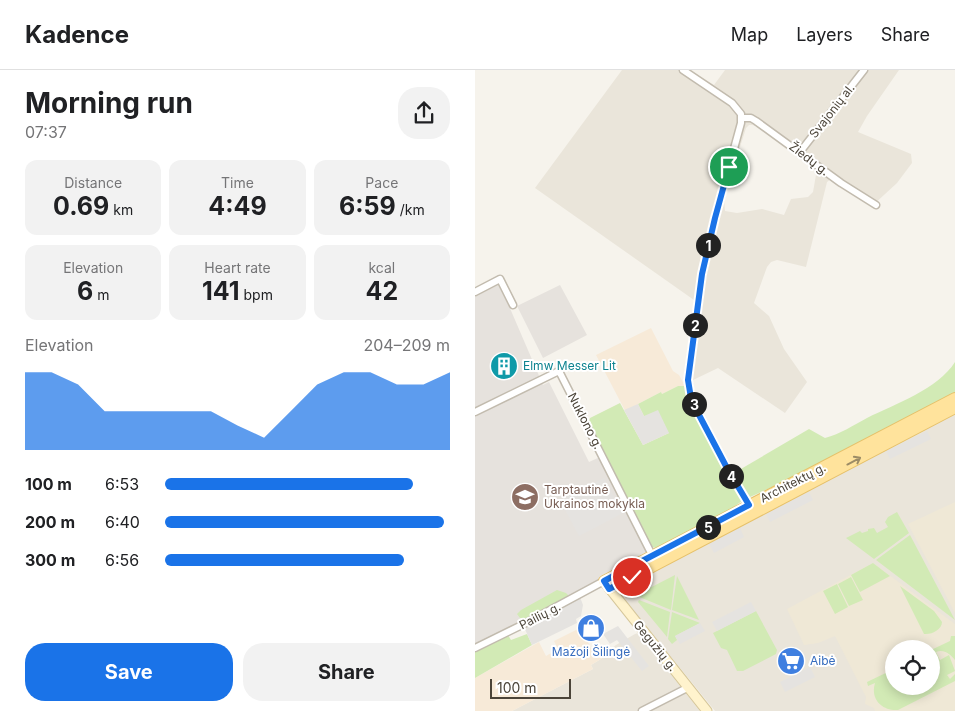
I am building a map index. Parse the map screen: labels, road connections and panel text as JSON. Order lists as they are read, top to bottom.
{
  "streets": {
    "main road": ["Architektų g.", "Gegužių g."],
    "street": [
      "Svajonių al.",
      "Žiedų g.",
      "Nuklono g.",
      "Pailių g."
    ]
  },
  "crossings": [
    ["Svajonių al.", "Žiedų g."],
    ["Nuklono g.", "Architektų g."],
    ["Architektų g.", "Pailių g."],
    ["Architektų g.", "Gegužių g."],
    ["Pailių g.", "Gegužių g."]
  ],
  "places": {
    "building": ["Elmw Messer Lit"],
    "school or university": ["Tarptautinė Ukrainos mokykla"],
    "shop": ["Mažoji Šilingė"],
    "supermarket": ["Aibė"]
  },
  "scale_bar": "100 m",
  "page": {
    "header": "Kadence",
    "nav": ["Map", "Layers", "Share"],
    "heading": ["Morning run", "07:37"],
    "stats": [
      ["Distance", "0.69 km"],
      ["Time", "4:49"],
      ["Pace", "6:59 /km"],
      ["Elevation", "6 m"],
      ["Heart rate", "141 bpm"],
      ["kcal", "42"]
    ],
    "pins": [
      "1",
      "2",
      "3",
      "4",
      "5"
    ],
    "chart": ["Elevation", "204–209 m"],
    "list": [
      {
        "name": "100 m",
        "note": "6:53"
      },
      {
        "name": "200 m",
        "note": "6:40"
      },
      {
        "name": "300 m",
        "note": "6:56"
      }
    ],
    "buttons": ["Save", "Share"],
    "scale": "100 m"
  }
}
